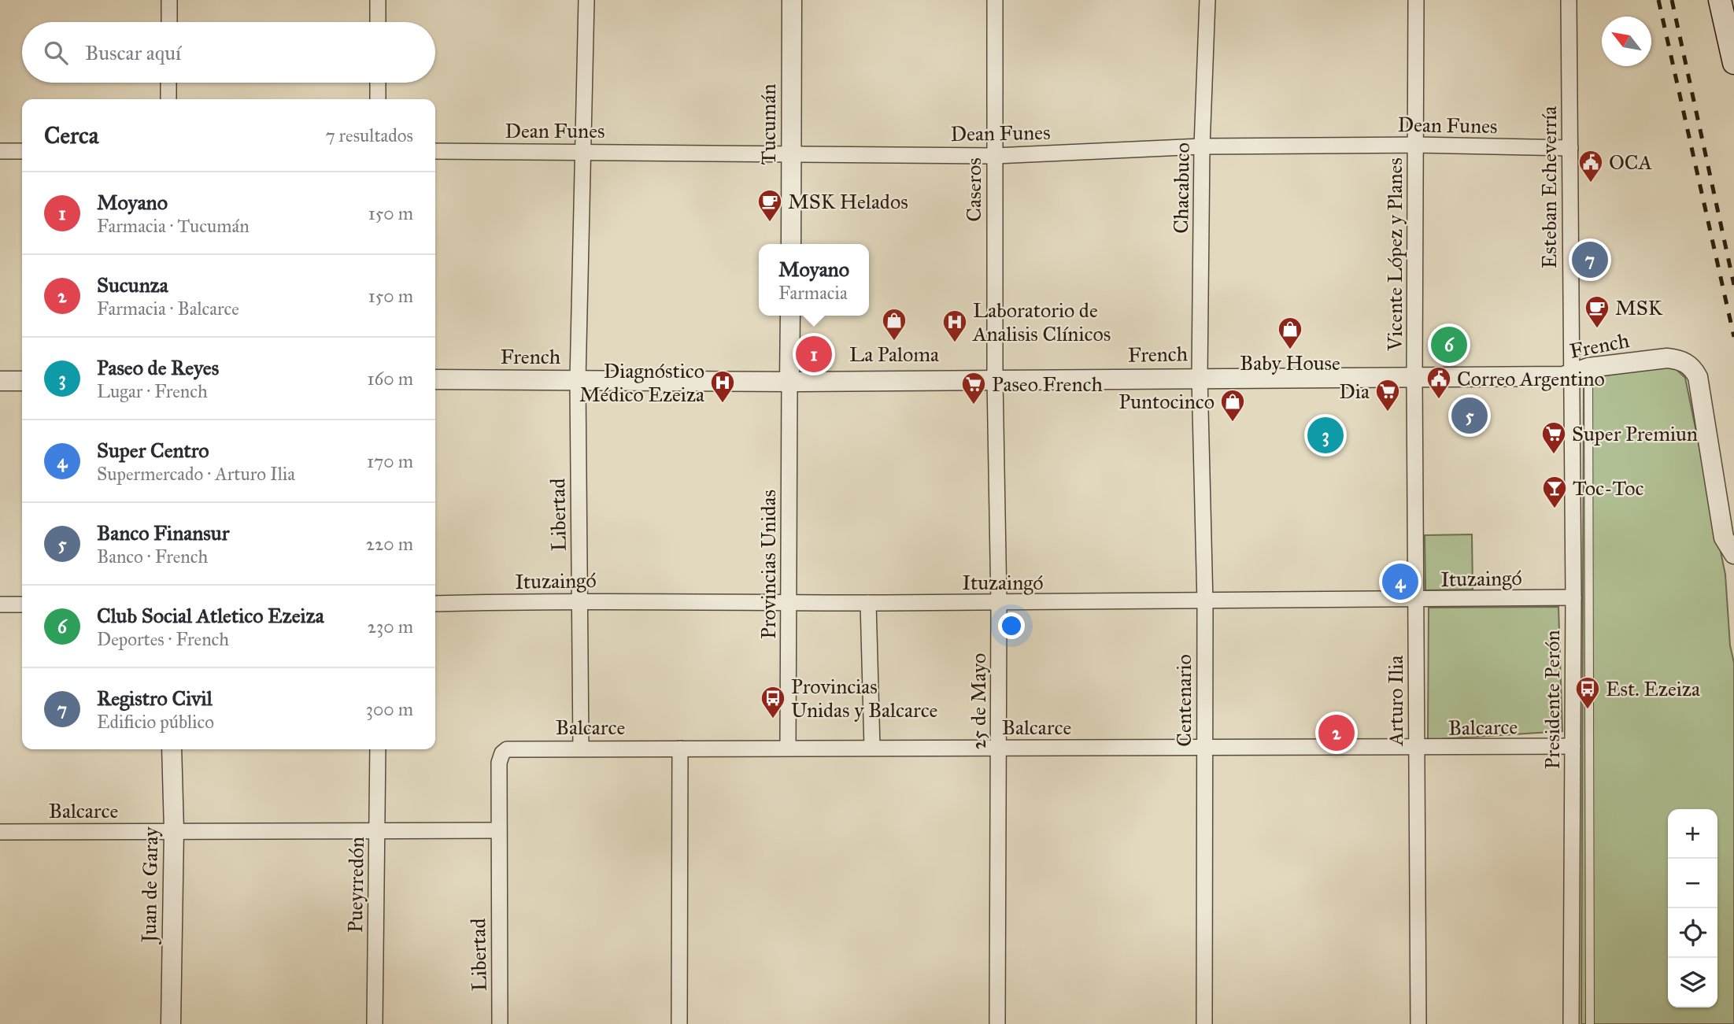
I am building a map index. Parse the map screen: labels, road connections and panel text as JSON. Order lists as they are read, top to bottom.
{
  "streets": {
    "street": [
      "Tucumán",
      "Dean Funes",
      "Esteban Echeverría",
      "Chacabuco",
      "Caseros",
      "Vicente López y Planes",
      "French",
      "Libertad",
      "Provincias Unidas",
      "Ituzaingó",
      "Presidente Perón",
      "Centenario",
      "Arturo Ilia",
      "25 de Mayo",
      "Balcarce",
      "Juan de Garay",
      "Pueyrredón"
    ]
  },
  "crossings": [
    ["Tucumán", "Dean Funes"],
    ["Dean Funes", "Esteban Echeverría"],
    ["Dean Funes", "Chacabuco"],
    ["Dean Funes", "Caseros"],
    ["Dean Funes", "Vicente López y Planes"],
    ["Dean Funes", "Libertad"],
    ["Esteban Echeverría", "French"],
    ["Esteban Echeverría", "Presidente Perón"],
    ["Chacabuco", "French"],
    ["Chacabuco", "Centenario"],
    ["Caseros", "French"],
    ["Caseros", "25 de Mayo"],
    ["Vicente López y Planes", "French"],
    ["Vicente López y Planes", "Arturo Ilia"],
    ["French", "Libertad"],
    ["French", "Provincias Unidas"],
    ["French", "Presidente Perón"],
    ["French", "Centenario"],
    ["French", "Arturo Ilia"],
    ["French", "25 de Mayo"],
    ["Libertad", "Ituzaingó"],
    ["Libertad", "Balcarce"],
    ["Provincias Unidas", "Ituzaingó"],
    ["Provincias Unidas", "Balcarce"],
    ["Ituzaingó", "Presidente Perón"],
    ["Ituzaingó", "Centenario"],
    ["Ituzaingó", "Arturo Ilia"],
    ["Ituzaingó", "25 de Mayo"],
    ["Presidente Perón", "Balcarce"],
    ["Centenario", "Balcarce"],
    ["Arturo Ilia", "Balcarce"],
    ["25 de Mayo", "Balcarce"],
    ["Balcarce", "Juan de Garay"],
    ["Balcarce", "Pueyrredón"]
  ],
  "places": {
    "public building": ["OCA", "Correo Argentino"],
    "cafe": ["MSK Helados", "MSK"],
    "shop": ["La Paloma", "Baby House", "Puntocinco"],
    "hospital": ["Laboratorio de Analisis Clínicos", "Diagnóstico Médico Ezeiza"],
    "supermarket": ["Paseo French", "Dia", "Super Premiun"],
    "bar": ["Toc-Toc"],
    "bus stop": ["Est. Ezeiza", "Provincias Unidas y Balcarce"]
  },
  "north": "top left",
  "page": {
    "search": "Buscar aquí",
    "heading": ["Cerca", "7 resultados"],
    "list": [
      {
        "mark": "1",
        "name": "Moyano",
        "note": "Farmacia · Tucumán",
        "value": "150 m"
      },
      {
        "mark": "2",
        "name": "Sucunza",
        "note": "Farmacia · Balcarce",
        "value": "150 m"
      },
      {
        "mark": "3",
        "name": "Paseo de Reyes",
        "note": "Lugar · French",
        "value": "160 m"
      },
      {
        "mark": "4",
        "name": "Super Centro",
        "note": "Supermercado · Arturo Ilia",
        "value": "170 m"
      },
      {
        "mark": "5",
        "name": "Banco Finansur",
        "note": "Banco · French",
        "value": "220 m"
      },
      {
        "mark": "6",
        "name": "Club Social Atletico Ezeiza",
        "note": "Deportes · French",
        "value": "230 m"
      },
      {
        "mark": "7",
        "name": "Registro Civil",
        "note": "Edificio público",
        "value": "300 m"
      }
    ],
    "pins": [
      "7",
      "6",
      "1",
      "5",
      "3",
      "4",
      "2"
    ],
    "popup": ["Moyano", "Farmacia"],
    "map_buttons": ["+", "−"]
  }
}
